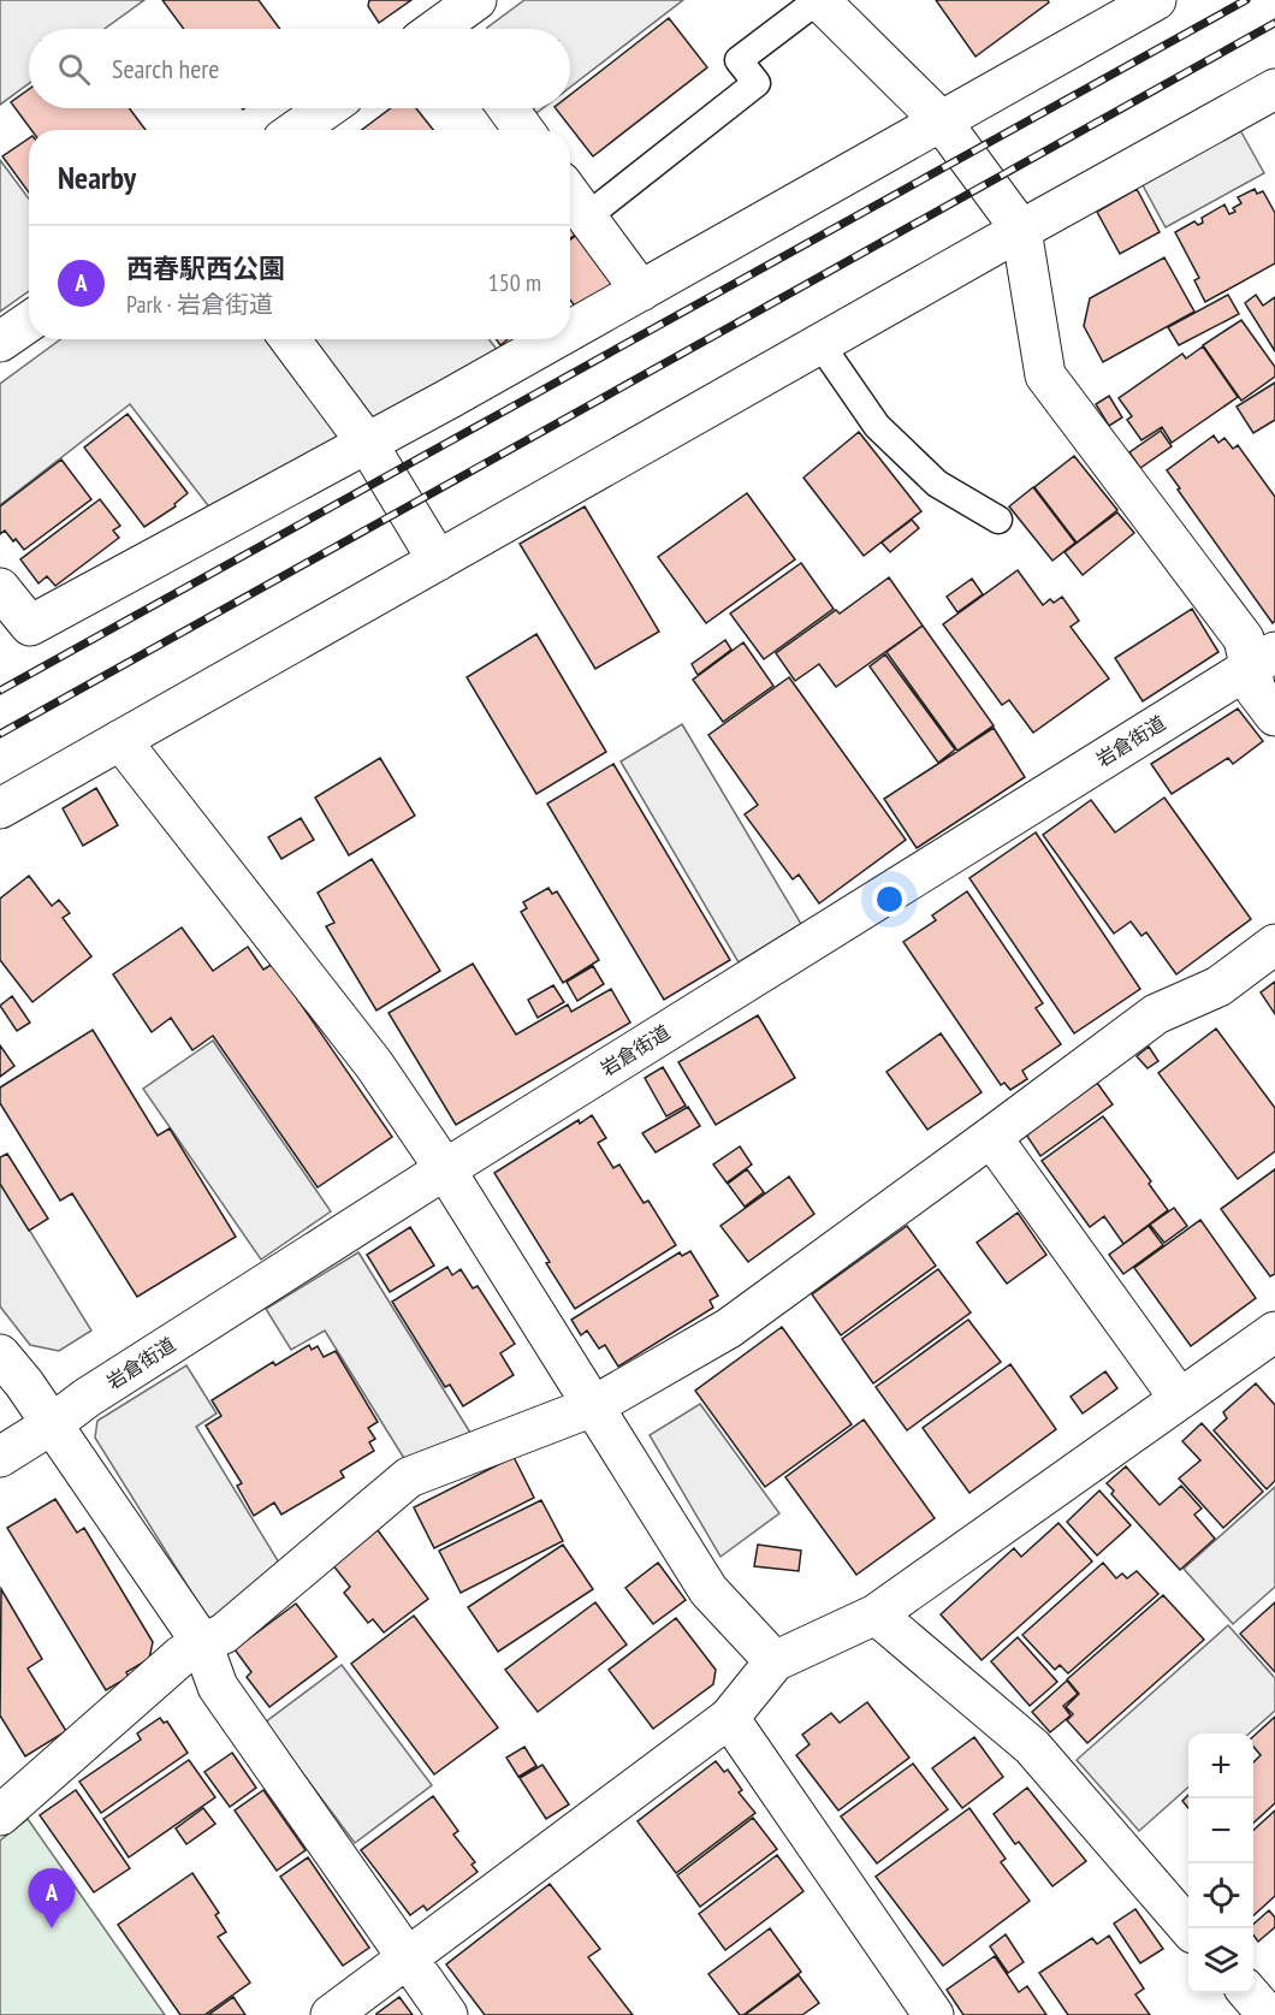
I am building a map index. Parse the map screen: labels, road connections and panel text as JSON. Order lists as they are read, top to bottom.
{
  "streets": {
    "street": ["岩倉街道"]
  },
  "page": {
    "search": "Search here",
    "heading": "Nearby",
    "list": [
      {
        "mark": "A",
        "name": "西春駅西公園",
        "note": "Park · 岩倉街道",
        "value": "150 m"
      }
    ],
    "map_buttons": ["+", "−"],
    "pins": "A"
  }
}
